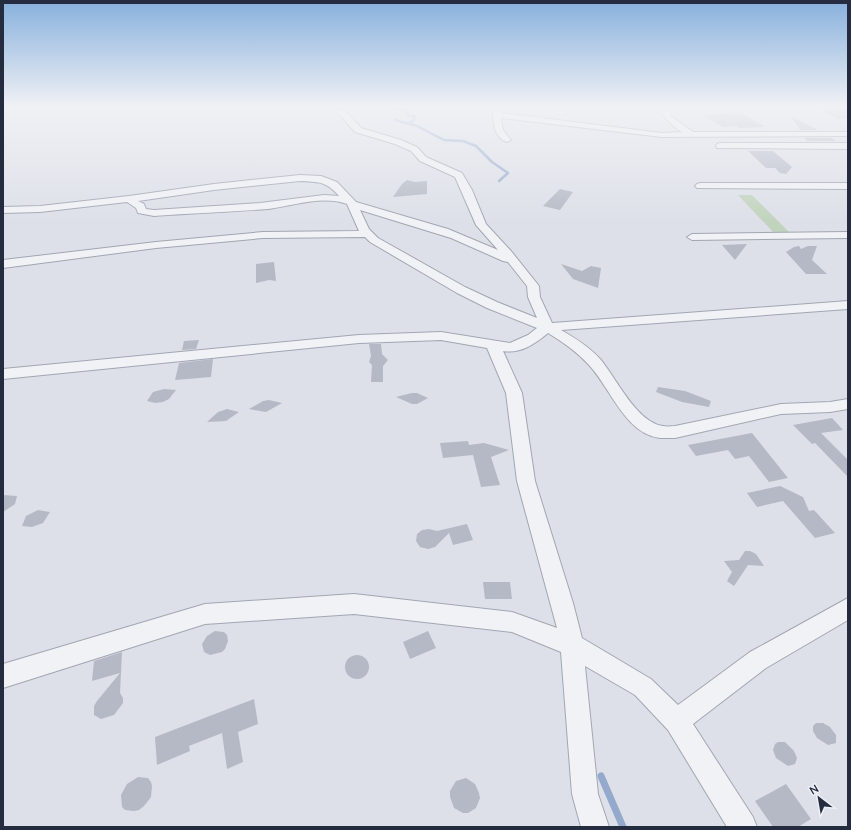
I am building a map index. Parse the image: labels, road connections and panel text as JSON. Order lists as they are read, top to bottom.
{
  "north": "top left"
}
